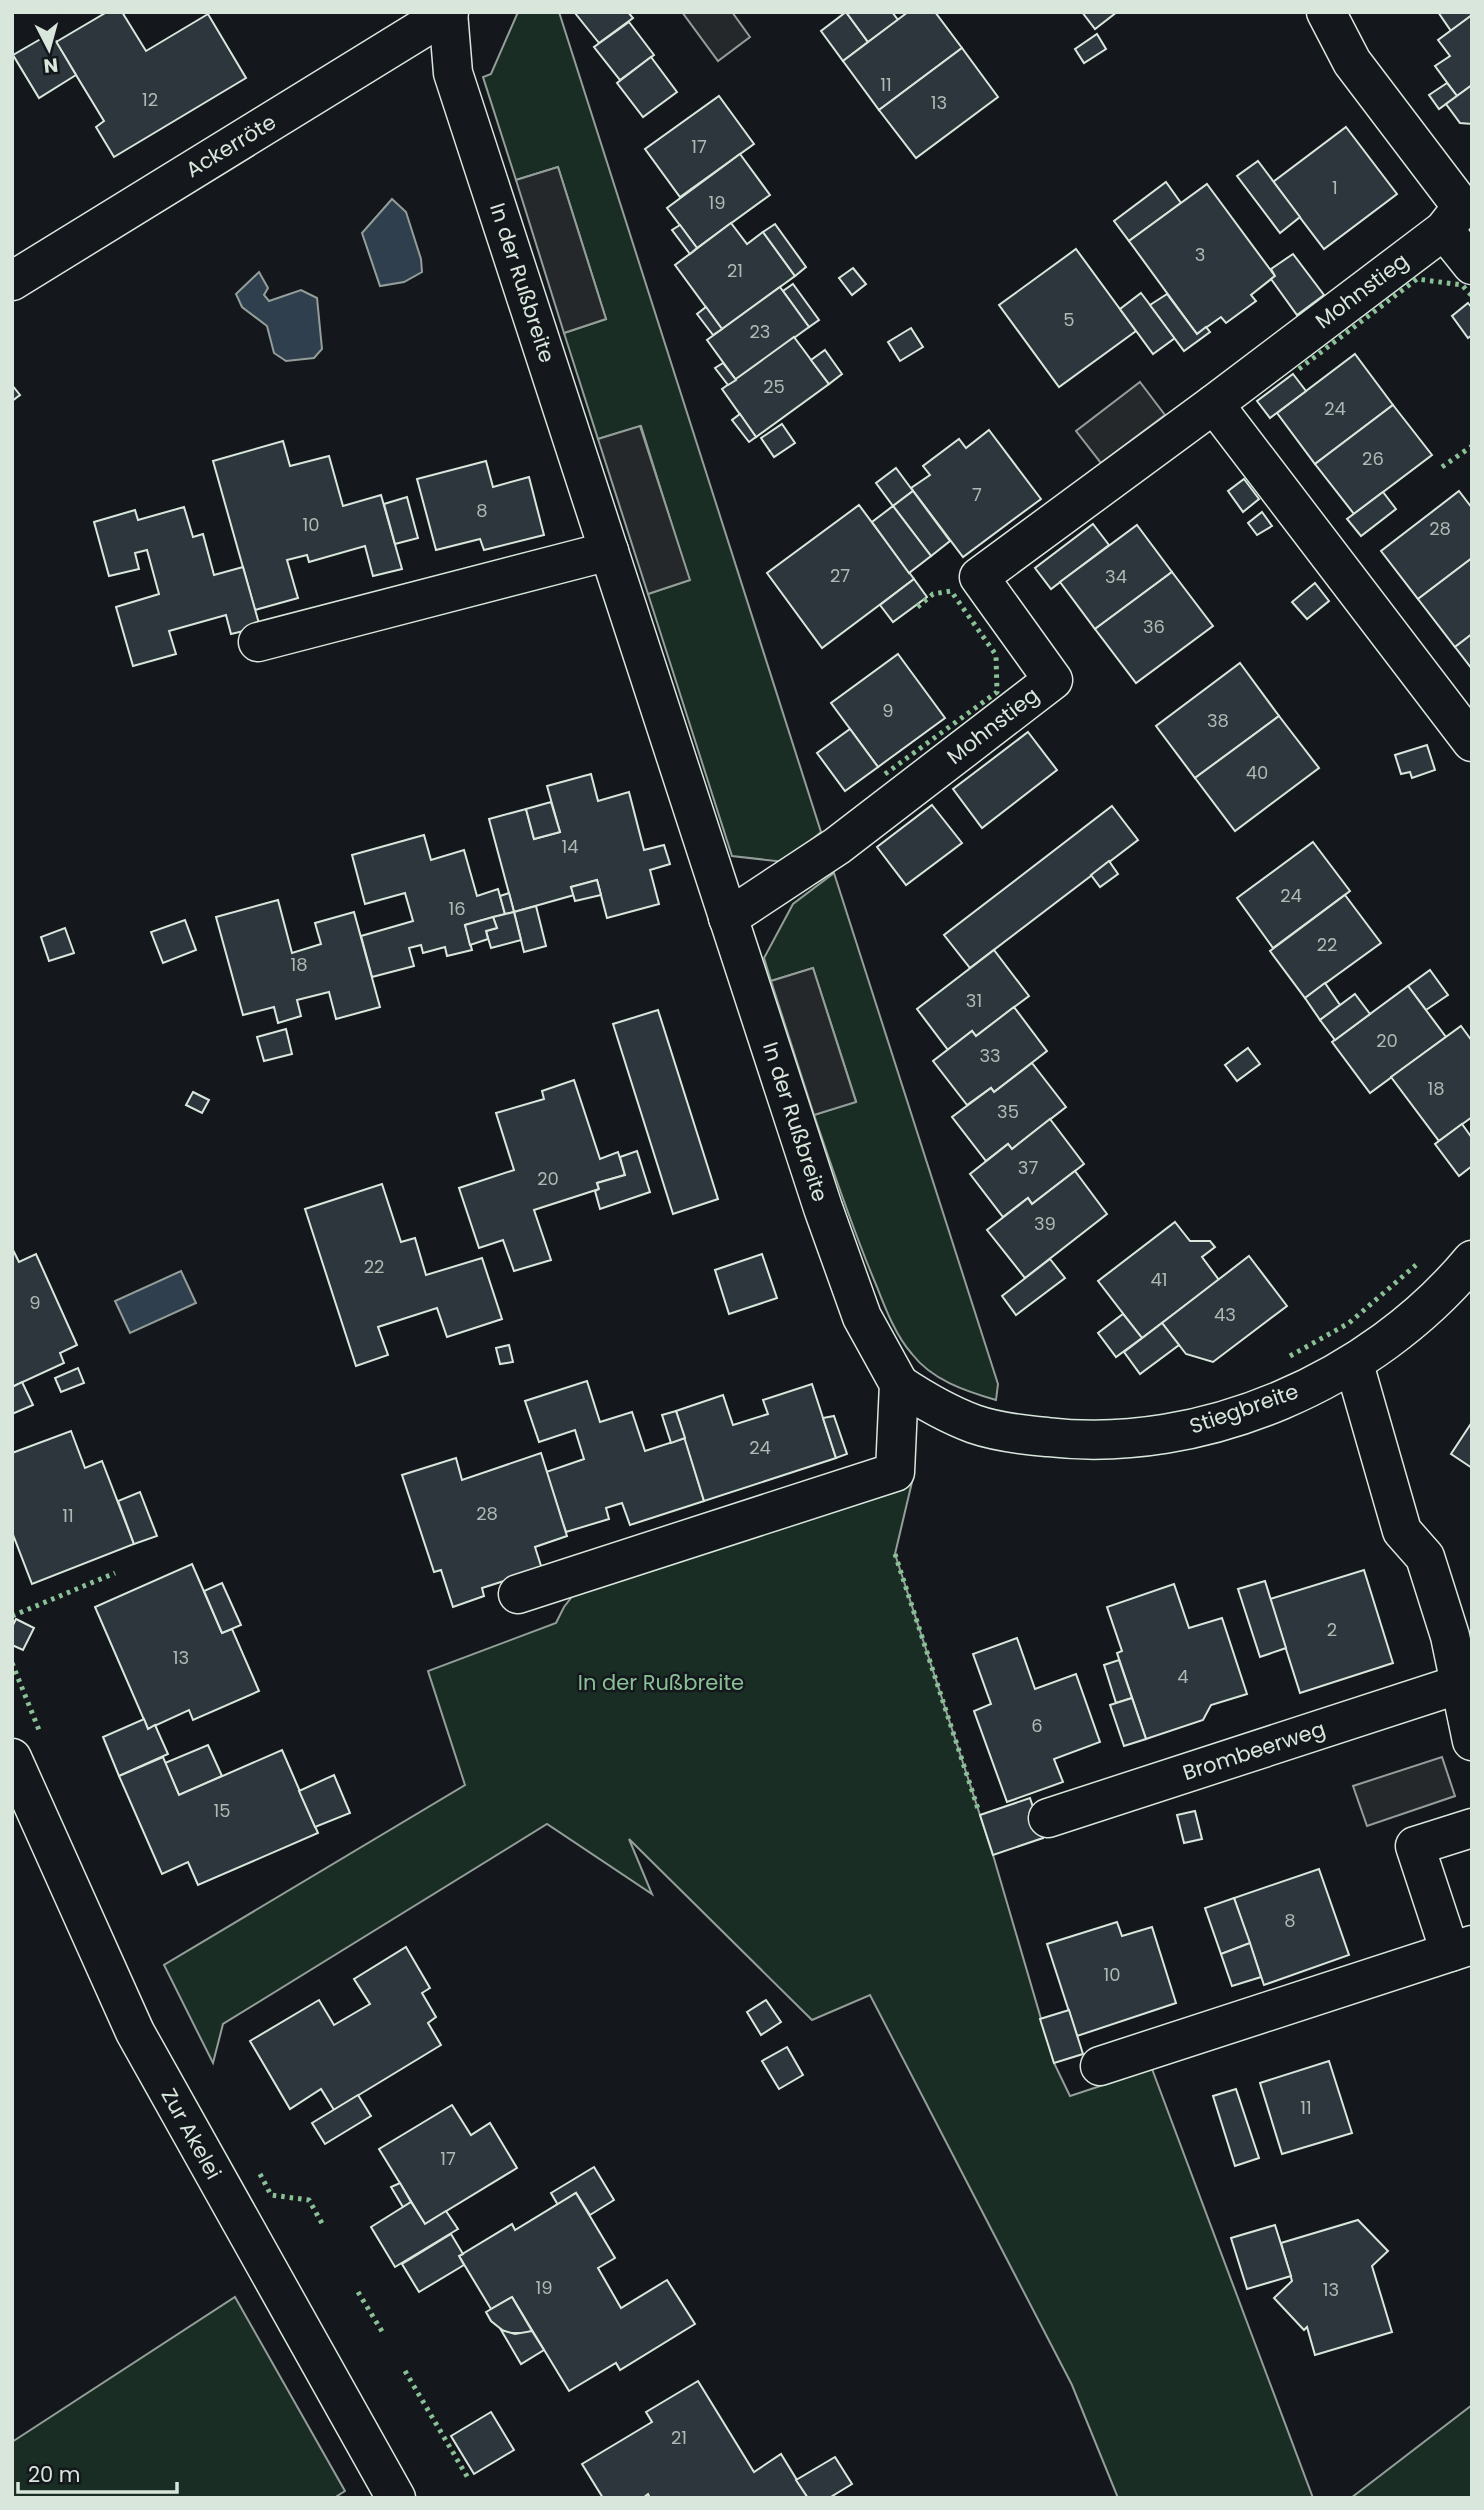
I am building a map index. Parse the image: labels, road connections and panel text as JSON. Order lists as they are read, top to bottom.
{
  "streets": {
    "street": [
      "Ackerröte",
      "In der Rußbreite",
      "Mohnstieg",
      "Stiegbreite",
      "Brombeerweg",
      "Zur Akelei"
    ]
  },
  "crossings": [
    ["Ackerröte", "In der Rußbreite"],
    ["In der Rußbreite", "Mohnstieg"],
    ["In der Rußbreite", "Stiegbreite"]
  ],
  "parks": ["In der Rußbreite"],
  "house_numbers": [
    "11",
    "12",
    "13",
    "17",
    "1",
    "19",
    "3",
    "21",
    "5",
    "23",
    "25",
    "24",
    "26",
    "7",
    "8",
    "10",
    "28",
    "27",
    "34",
    "36",
    "9",
    "38",
    "40",
    "14",
    "24",
    "16",
    "22",
    "18",
    "31",
    "20",
    "33",
    "18",
    "35",
    "37",
    "20",
    "39",
    "22",
    "41",
    "9",
    "43",
    "24",
    "28",
    "11",
    "2",
    "13",
    "4",
    "6",
    "15",
    "8",
    "10",
    "11",
    "17",
    "19",
    "13",
    "21"
  ],
  "scale_bar": "20 m",
  "north": "bottom"
}
